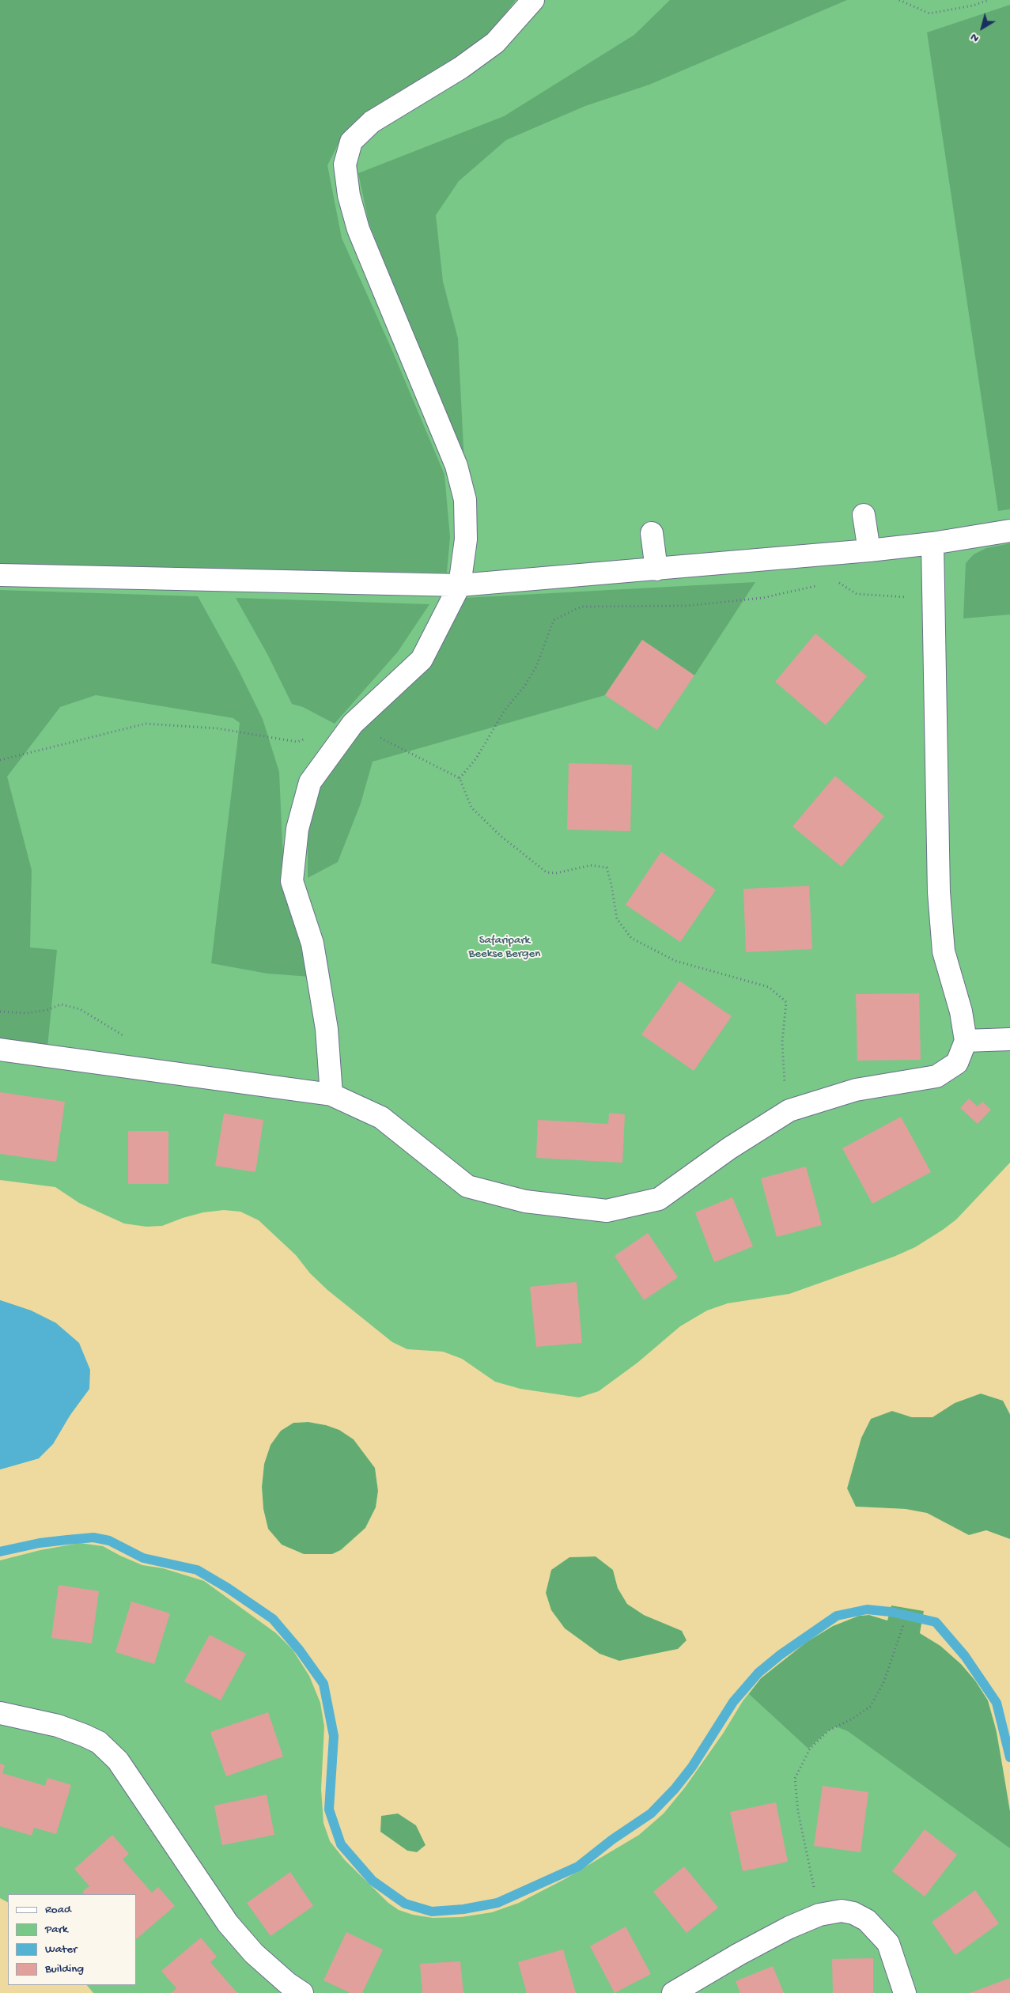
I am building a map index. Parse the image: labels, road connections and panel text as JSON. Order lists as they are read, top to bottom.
{
  "parks": ["Safaripark Beekse Bergen"],
  "legend": [
    "Road",
    "Park",
    "Water",
    "Building"
  ],
  "north": "bottom left"
}
